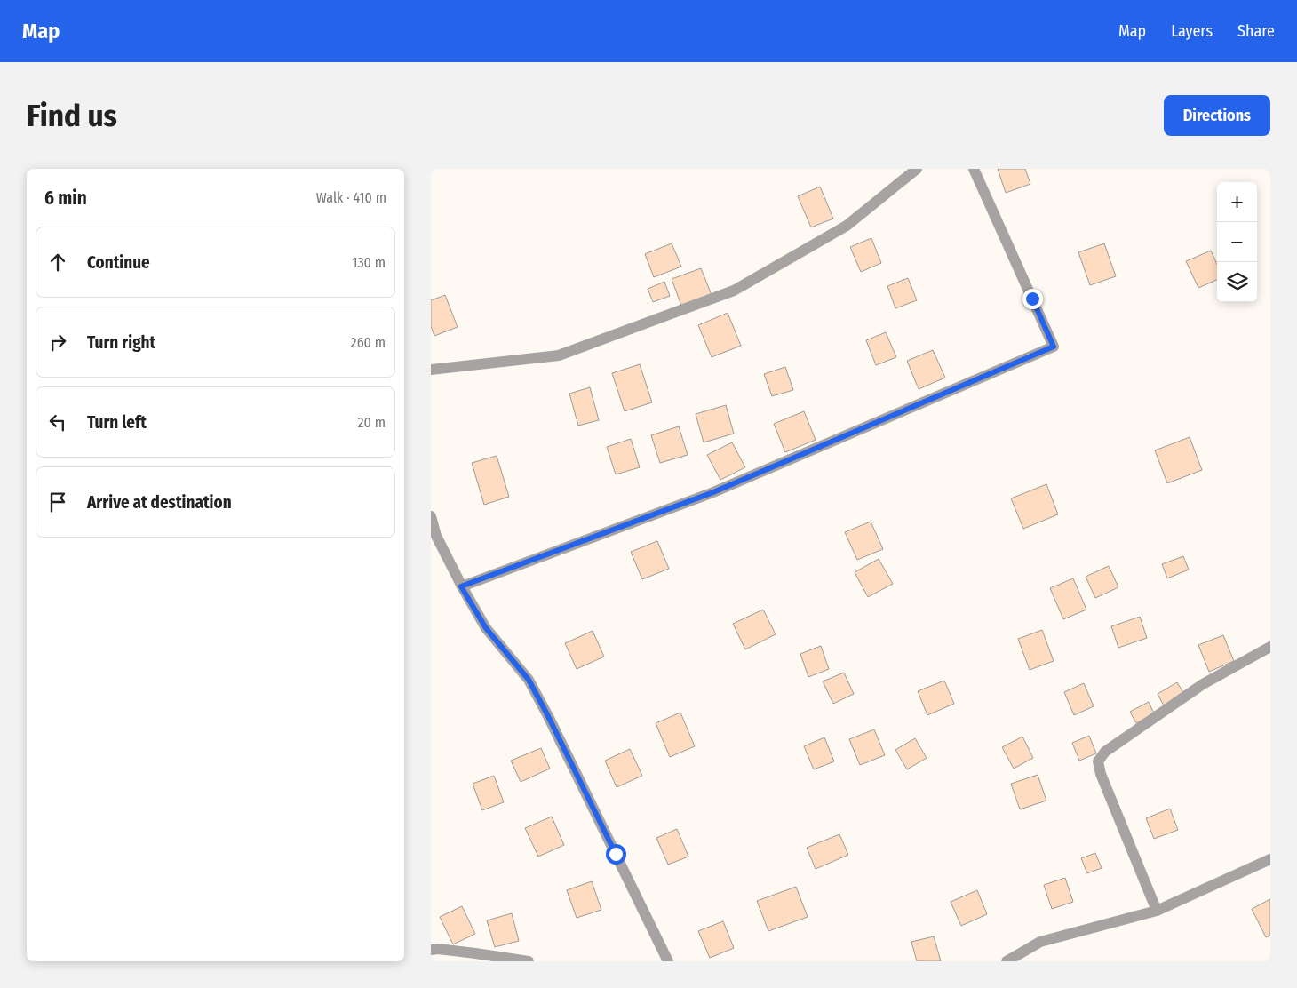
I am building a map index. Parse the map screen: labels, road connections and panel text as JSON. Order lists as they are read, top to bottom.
{
  "page": {
    "header": "Map",
    "nav": ["Map", "Layers", "Share"],
    "buttons": "Directions",
    "title": "Find us",
    "heading": ["6 min", "Walk · 410 m"],
    "map_buttons": ["+", "−"],
    "list": [
      ["Continue", "130 m"],
      ["Turn right", "260 m"],
      ["Turn left", "20 m"],
      "Arrive at destination"
    ]
  }
}
